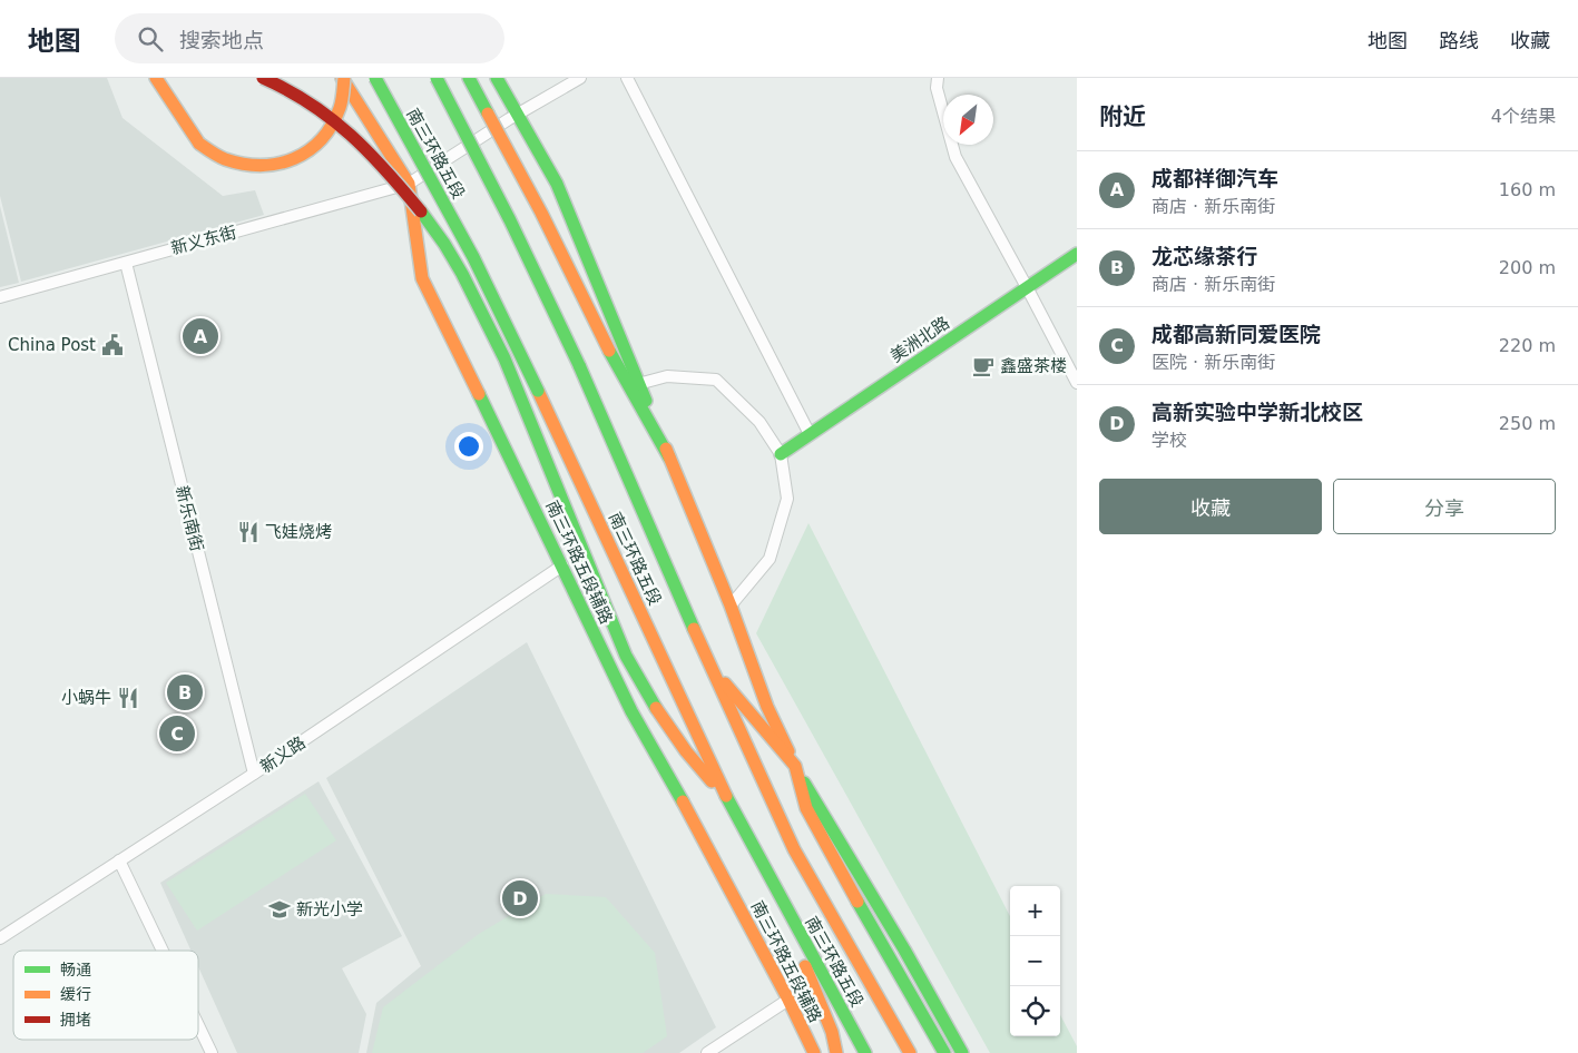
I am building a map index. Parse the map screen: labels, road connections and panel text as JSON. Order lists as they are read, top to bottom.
{
  "streets": {
    "main road": ["南三环路五段", "美洲北路", "南三环路五段辅路"],
    "street": ["新义东街", "新乐南街", "新义路"]
  },
  "crossings": [
    ["新义东街", "新乐南街"],
    ["新义东街", "南三环路五段辅路"],
    ["新乐南街", "新义路"],
    ["南三环路五段辅路", "新义路"]
  ],
  "places": {
    "public building": ["China Post"],
    "cafe": ["鑫盛茶楼"],
    "restaurant": ["飞娃烧烤", "小蜗牛"],
    "school or university": ["新光小学"]
  },
  "legend": ["畅通", "缓行", "拥堵"],
  "north": "bottom left",
  "page": {
    "header": "地图",
    "search": "搜索地点",
    "nav": ["地图", "路线", "收藏"],
    "heading": ["附近", "4个结果"],
    "list": [
      {
        "mark": "A",
        "name": "成都祥御汽车",
        "note": "商店 · 新乐南街",
        "value": "160 m"
      },
      {
        "mark": "B",
        "name": "龙芯缘茶行",
        "note": "商店 · 新乐南街",
        "value": "200 m"
      },
      {
        "mark": "C",
        "name": "成都高新同爱医院",
        "note": "医院 · 新乐南街",
        "value": "220 m"
      },
      {
        "mark": "D",
        "name": "高新实验中学新北校区",
        "note": "学校",
        "value": "250 m"
      }
    ],
    "pins": [
      "A",
      "B",
      "C",
      "D"
    ],
    "buttons": ["收藏", "分享"],
    "map_buttons": ["+", "−"]
  }
}
